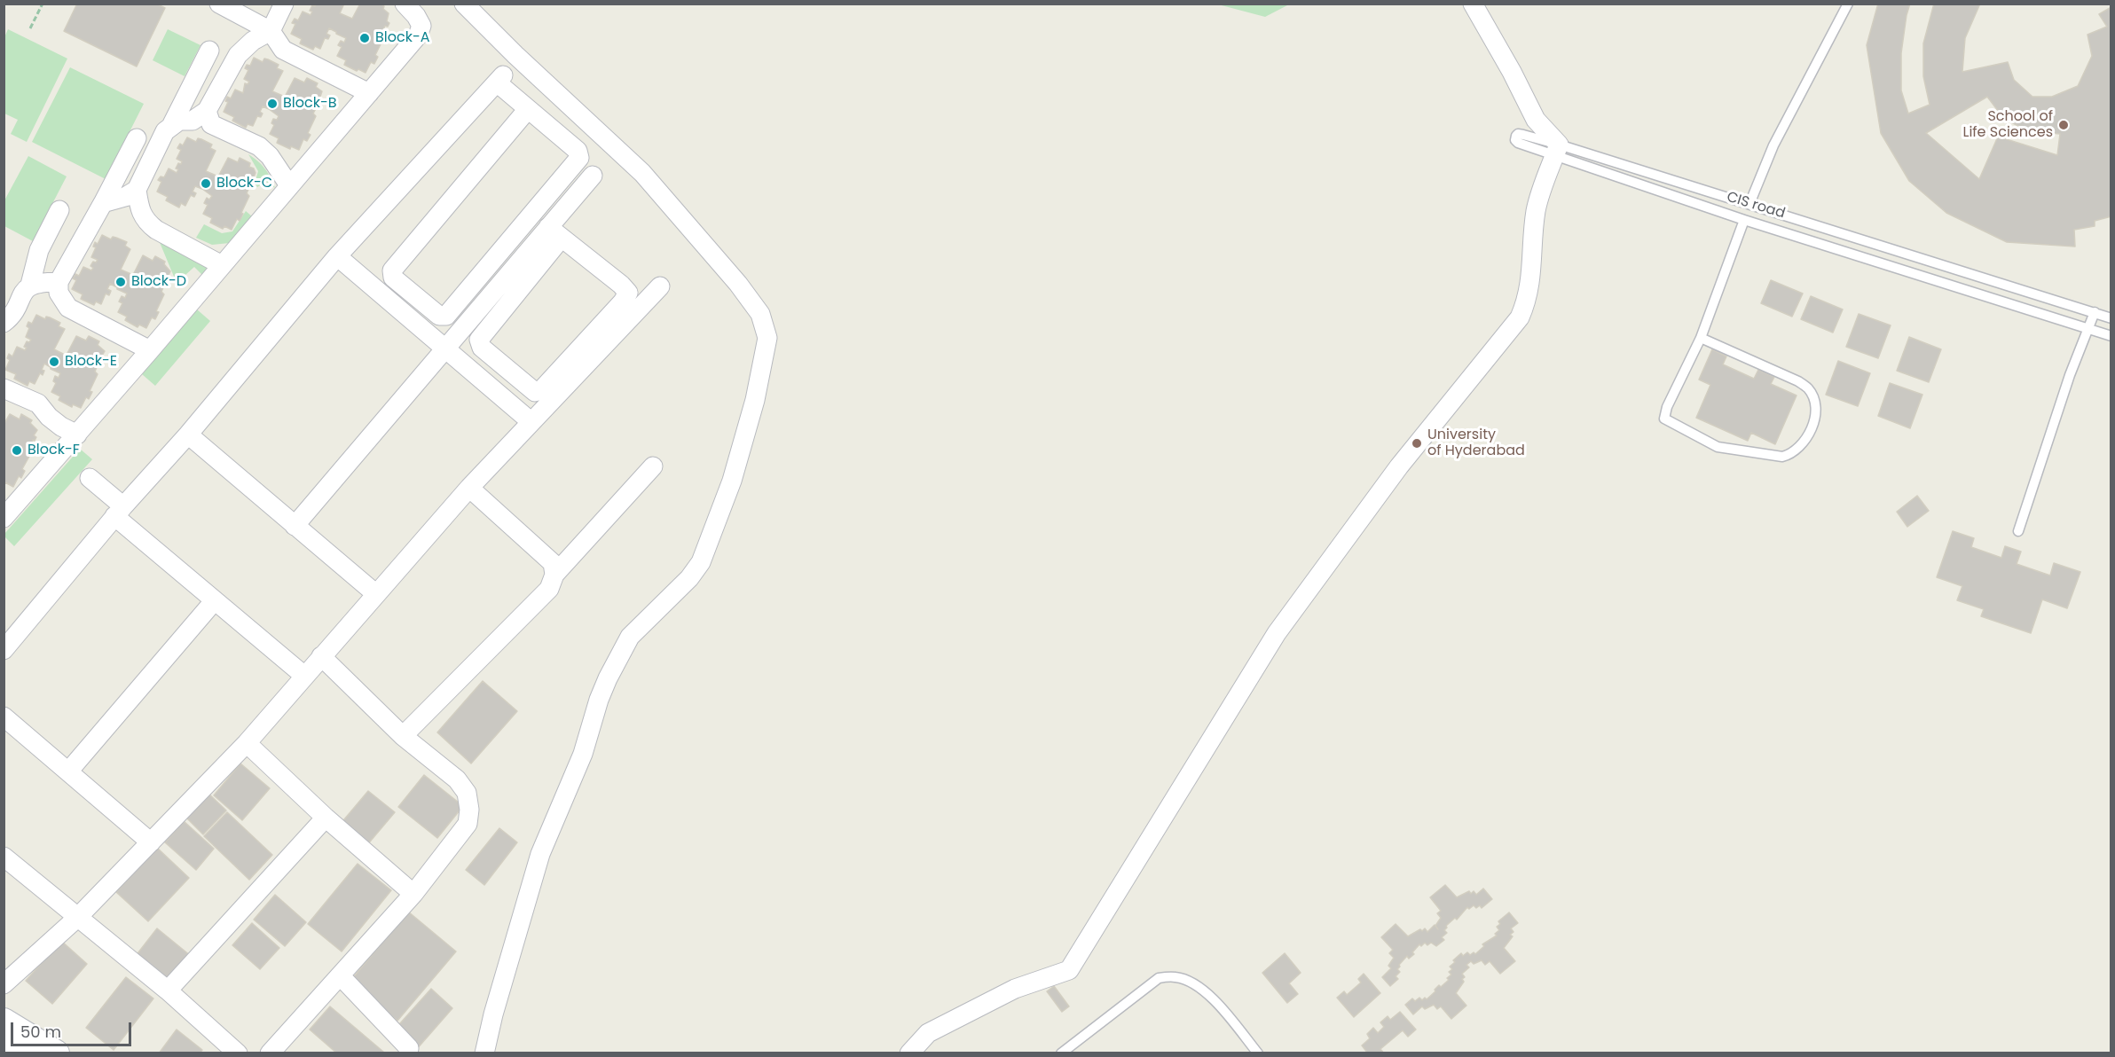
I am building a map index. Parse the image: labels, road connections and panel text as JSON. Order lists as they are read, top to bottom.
{
  "streets": {
    "street": ["CIS road"]
  },
  "places": [
    "Block-A",
    "Block-B",
    "School of Life Sciences",
    "Block-C",
    "Block-D",
    "Block-E",
    "University of Hyderabad",
    "Block-F"
  ],
  "scale_bar": "50 m"
}
